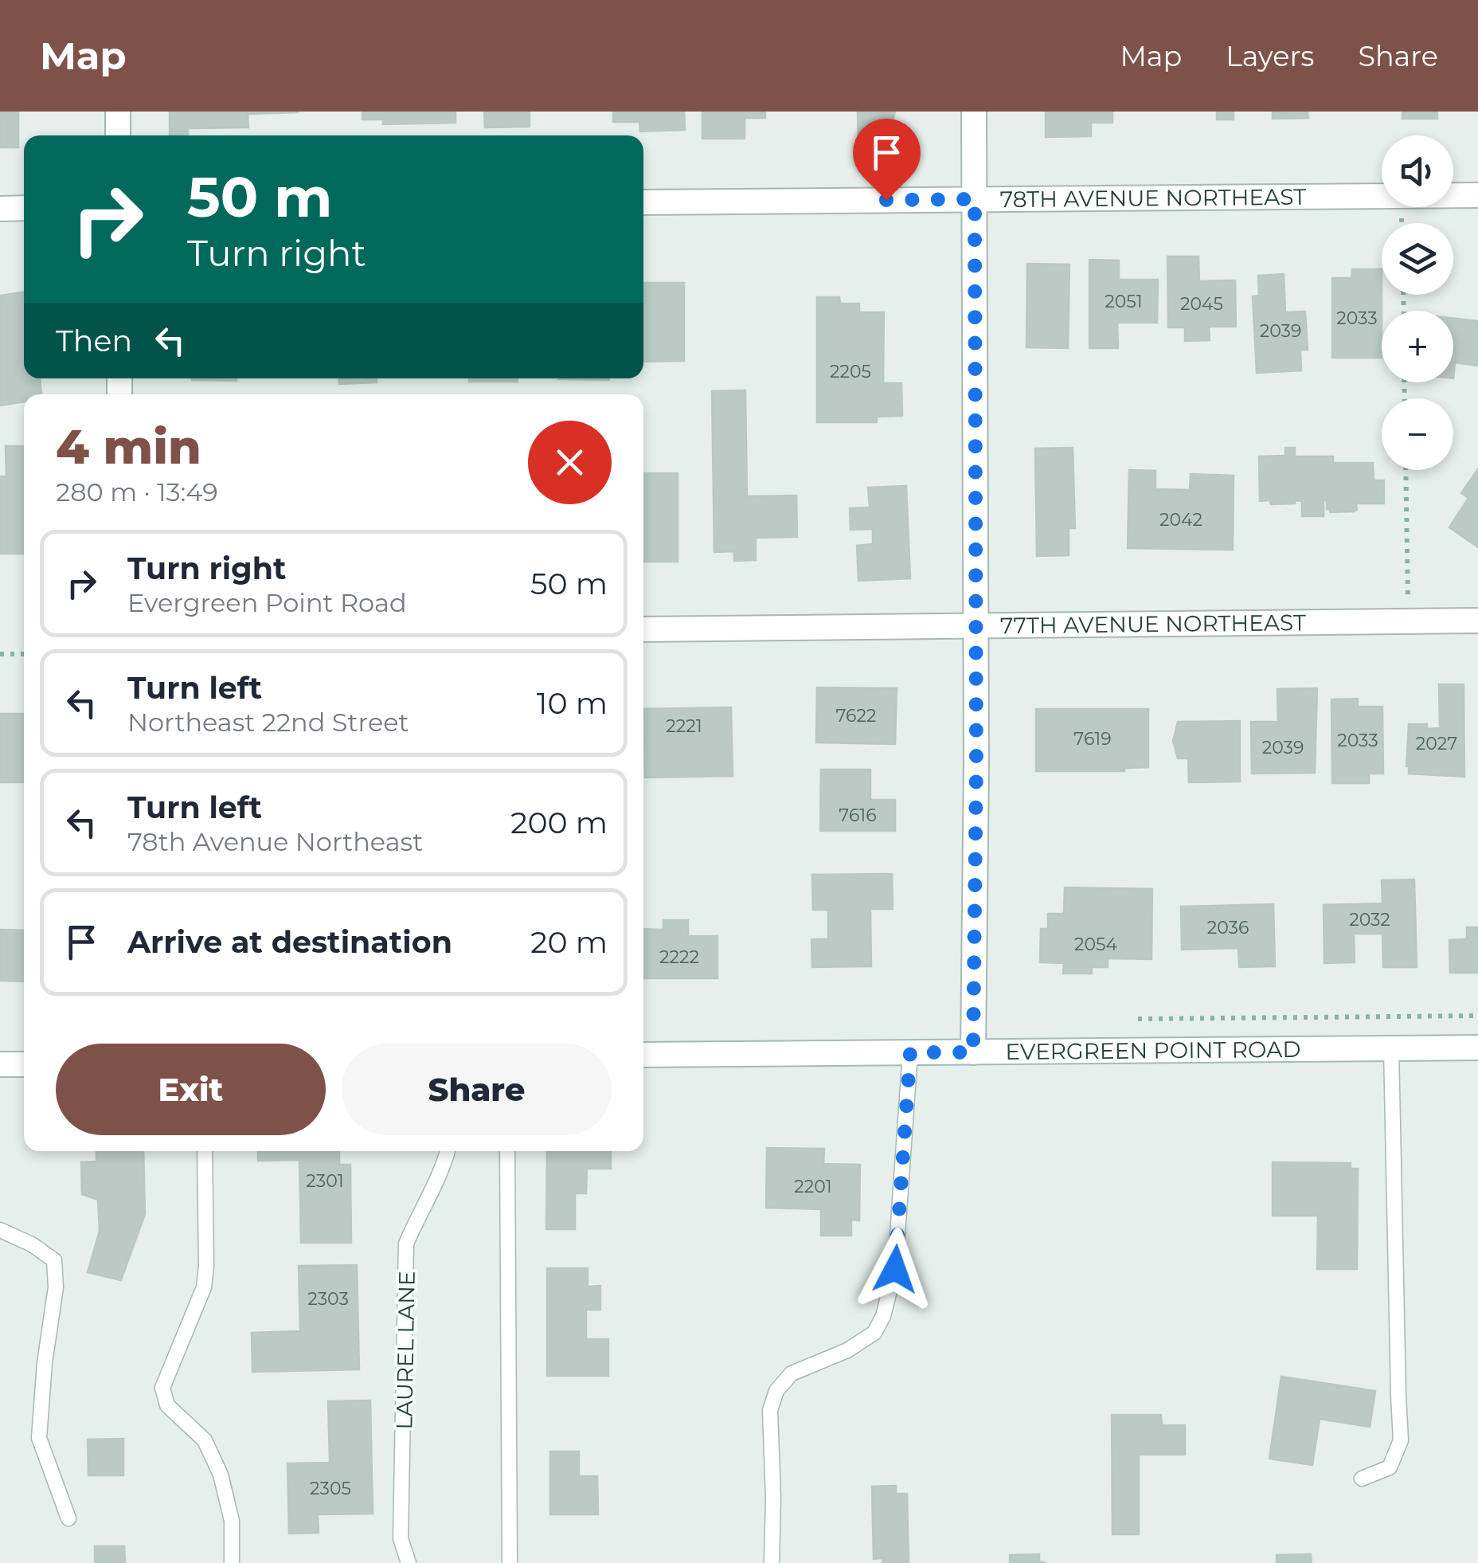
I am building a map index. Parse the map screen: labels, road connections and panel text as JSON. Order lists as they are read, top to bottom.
{
  "streets": {
    "street": ["78TH AVENUE NORTHEAST", "77TH AVENUE NORTHEAST", "EVERGREEN POINT ROAD"],
    "lane": ["LAUREL LANE"]
  },
  "house_numbers": [
    "2051",
    "2045",
    "2033",
    "2039",
    "2205",
    "2042",
    "7622",
    "2221",
    "7619",
    "2033",
    "2027",
    "2039",
    "7616",
    "2032",
    "2036",
    "2054",
    "2222",
    "2301",
    "2201",
    "2303",
    "2305"
  ],
  "page": {
    "header": "Map",
    "nav": ["Map", "Layers", "Share"],
    "map_buttons": ["+", "−"],
    "turn": ["50 m", "Turn right"],
    "then": "Then",
    "heading": ["4 min", "280 m · 13:49"],
    "list": [
      {
        "name": "Turn right",
        "note": "Evergreen Point Road",
        "value": "50 m"
      },
      {
        "name": "Turn left",
        "note": "Northeast 22nd Street",
        "value": "10 m"
      },
      {
        "name": "Turn left",
        "note": "78th Avenue Northeast",
        "value": "200 m"
      },
      {
        "name": "Arrive at destination",
        "value": "20 m"
      }
    ],
    "buttons": ["Exit", "Share"]
  }
}
